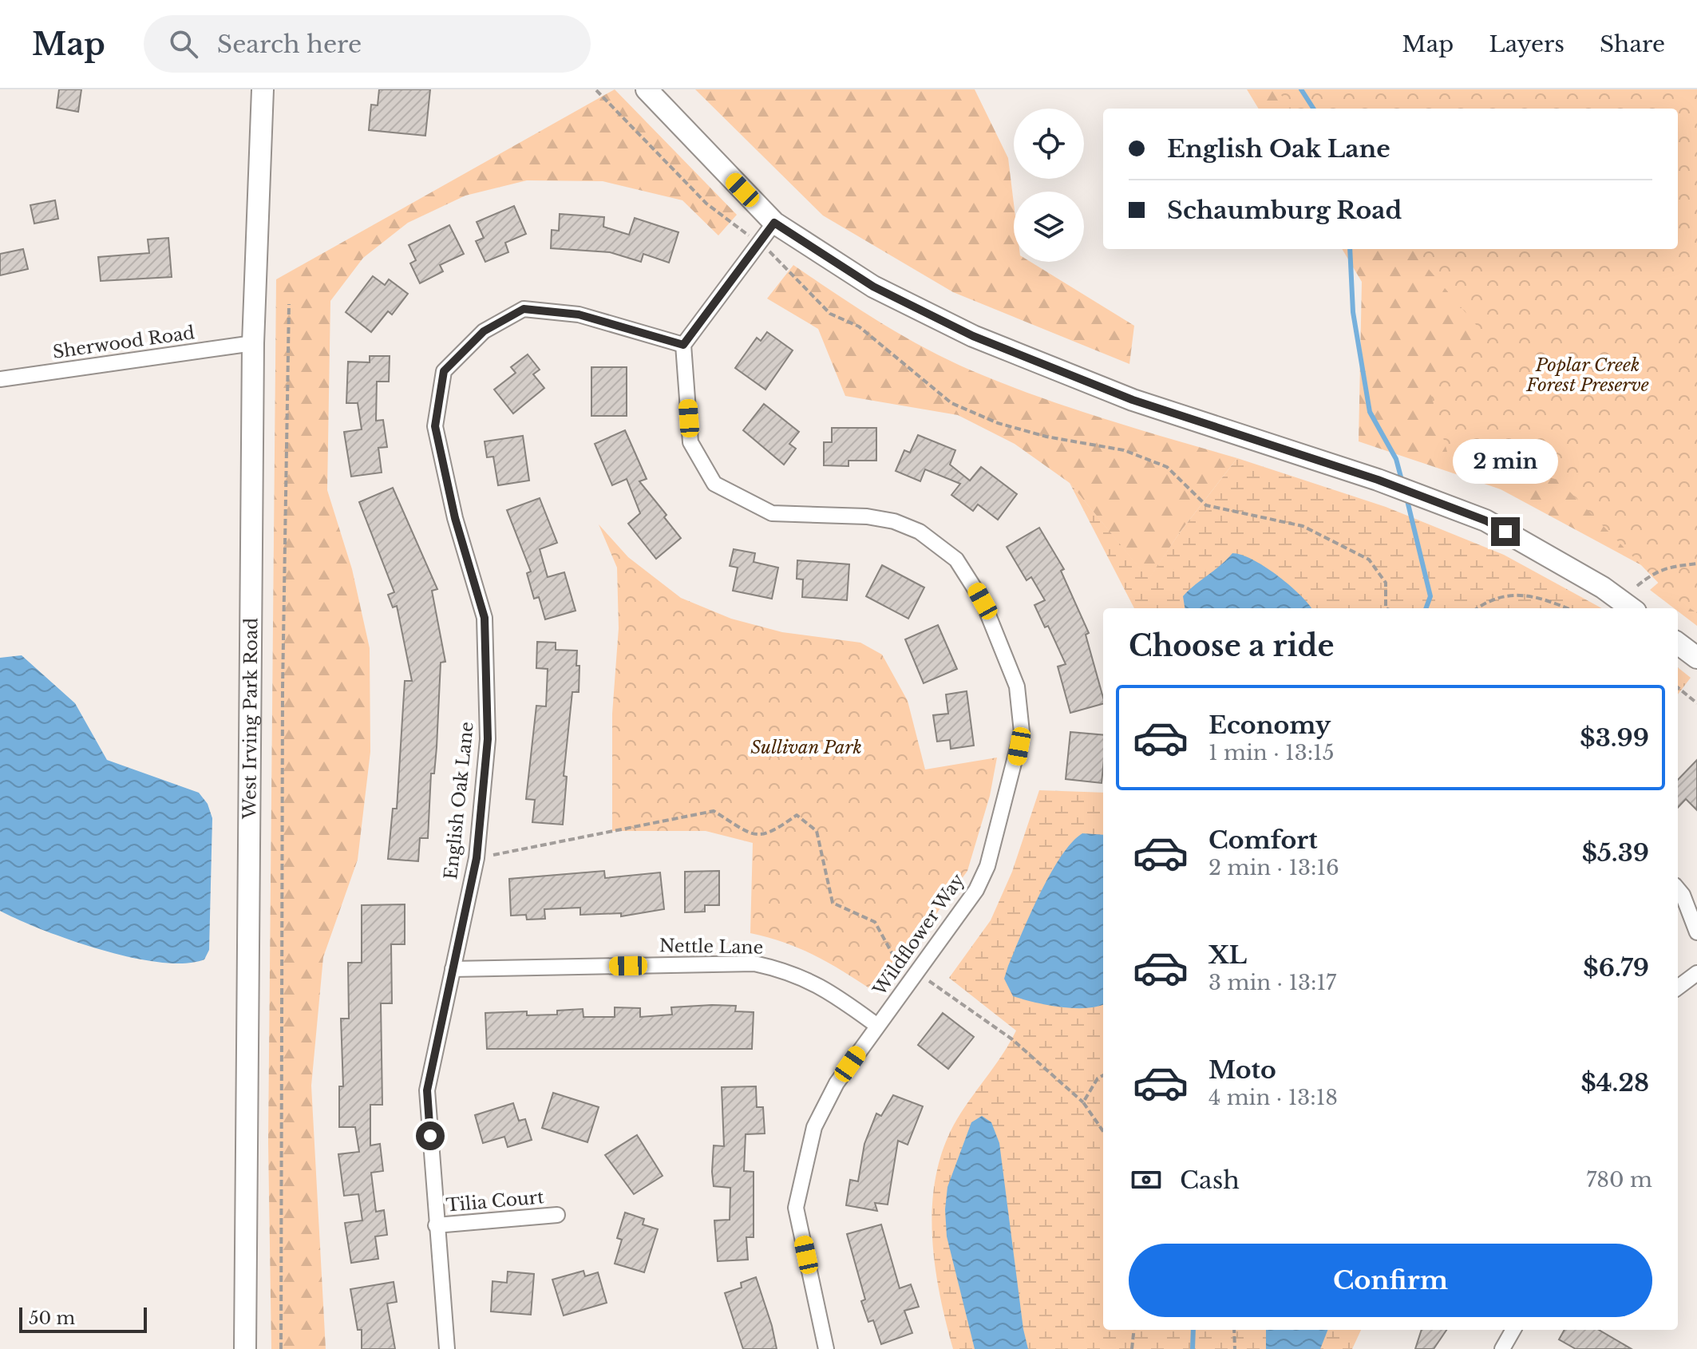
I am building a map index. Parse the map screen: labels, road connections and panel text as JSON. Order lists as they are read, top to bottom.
{
  "streets": {
    "main road": ["West Irving Park Road"],
    "street": [
      "Sherwood Road",
      "English Oak Lane",
      "Wildflower Way",
      "Nettle Lane",
      "Tilia Court"
    ]
  },
  "crossings": [
    ["Sherwood Road", "West Irving Park Road"],
    ["English Oak Lane", "Wildflower Way"],
    ["English Oak Lane", "Nettle Lane"],
    ["English Oak Lane", "Tilia Court"],
    ["Wildflower Way", "Nettle Lane"]
  ],
  "parks": ["Poplar Creek Forest Preserve", "Sullivan Park"],
  "scale_bar": "50 m",
  "page": {
    "header": "Map",
    "search": "Search here",
    "nav": ["Map", "Layers", "Share"],
    "banner": ["English Oak Lane", "Schaumburg Road"],
    "bubble": "2 min",
    "heading": "Choose a ride",
    "list": [
      {
        "name": "Economy",
        "note": "1 min · 13:15",
        "value": "$3.99"
      },
      {
        "name": "Comfort",
        "note": "2 min · 13:16",
        "value": "$5.39"
      },
      {
        "name": "XL",
        "note": "3 min · 13:17",
        "value": "$6.79"
      },
      {
        "name": "Moto",
        "note": "4 min · 13:18",
        "value": "$4.28"
      }
    ],
    "pay": ["Cash", "780 m"],
    "buttons": "Confirm",
    "scale": "50 m"
  }
}
